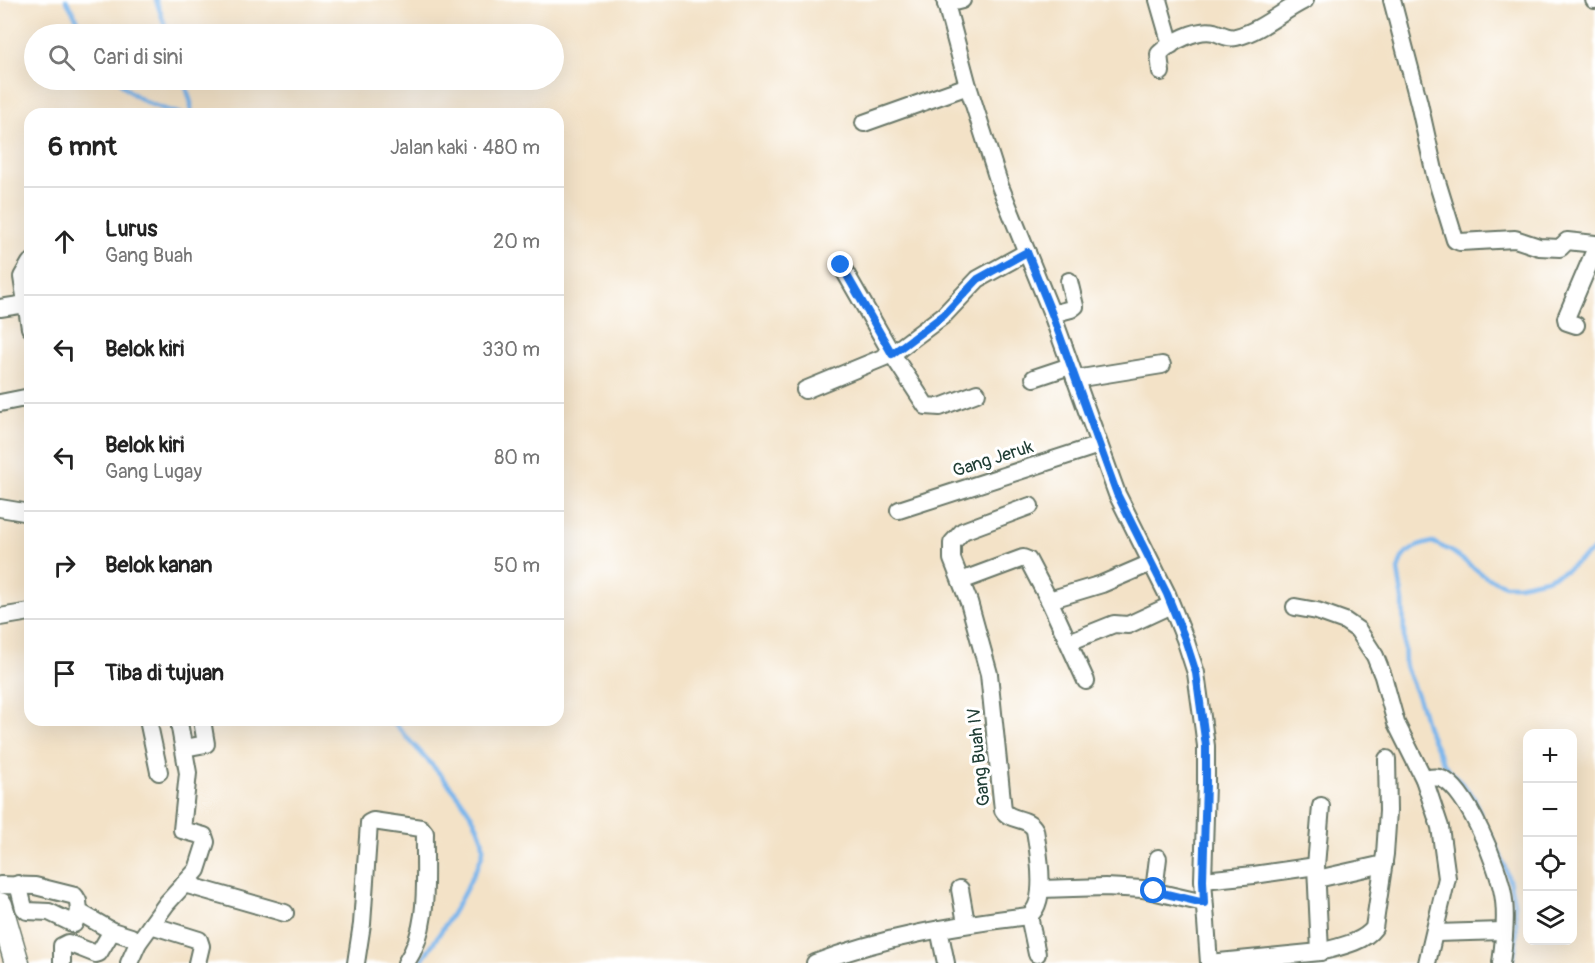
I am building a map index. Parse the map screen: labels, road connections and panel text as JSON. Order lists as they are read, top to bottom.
{
  "streets": {
    "street": ["Gang Jeruk", "Gang Buah IV"]
  },
  "page": {
    "search": "Cari di sini",
    "heading": ["6 mnt", "Jalan kaki · 480 m"],
    "list": [
      ["Lurus", "Gang Buah", "20 m"],
      ["Belok kiri", "330 m"],
      ["Belok kiri", "Gang Lugay", "80 m"],
      ["Belok kanan", "50 m"],
      "Tiba di tujuan"
    ],
    "map_buttons": ["+", "−"]
  }
}
